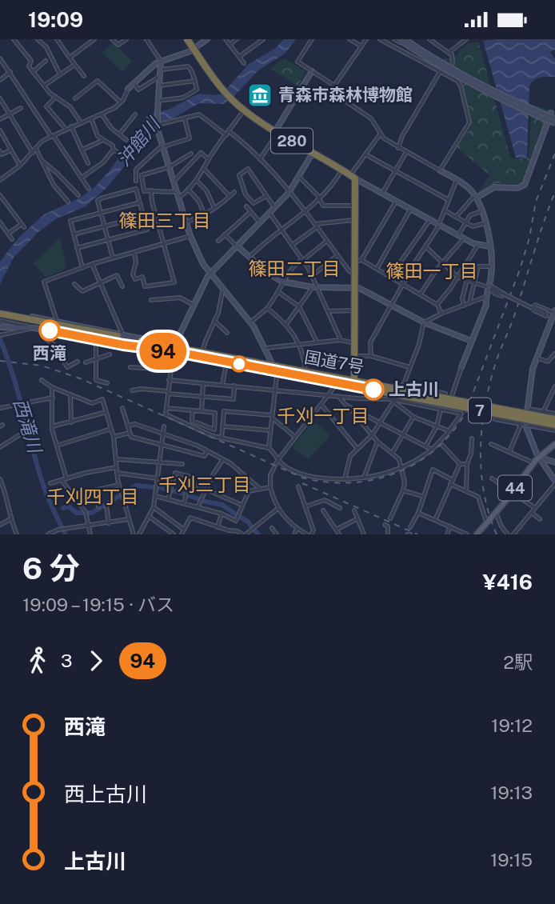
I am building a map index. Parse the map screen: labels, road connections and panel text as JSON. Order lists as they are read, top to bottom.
{
  "streets": {
    "highway": ["280", "国道7号", "7"],
    "main road": ["44"]
  },
  "crossings": [
    ["国道7号", "7"]
  ],
  "districts": [
    "篠田三丁目",
    "篠田二丁目",
    "篠田一丁目",
    "千刈一丁目",
    "千刈三丁目",
    "千刈四丁目"
  ],
  "water": ["沖館川", "西滝川"],
  "places": {
    "museum": ["青森市森林博物館"],
    "other": ["西滝", "上古川"]
  },
  "lines": ["bus line 94"],
  "page": {
    "status": "19:09",
    "on_map": "94",
    "heading": ["6 分", "19:09 – 19:15 · バス", "¥416"],
    "legs": ["3", "94", "2駅"],
    "list": [
      {
        "name": "西滝",
        "value": "19:12"
      },
      {
        "name": "西上古川",
        "value": "19:13"
      },
      {
        "name": "上古川",
        "value": "19:15"
      }
    ]
  }
}
